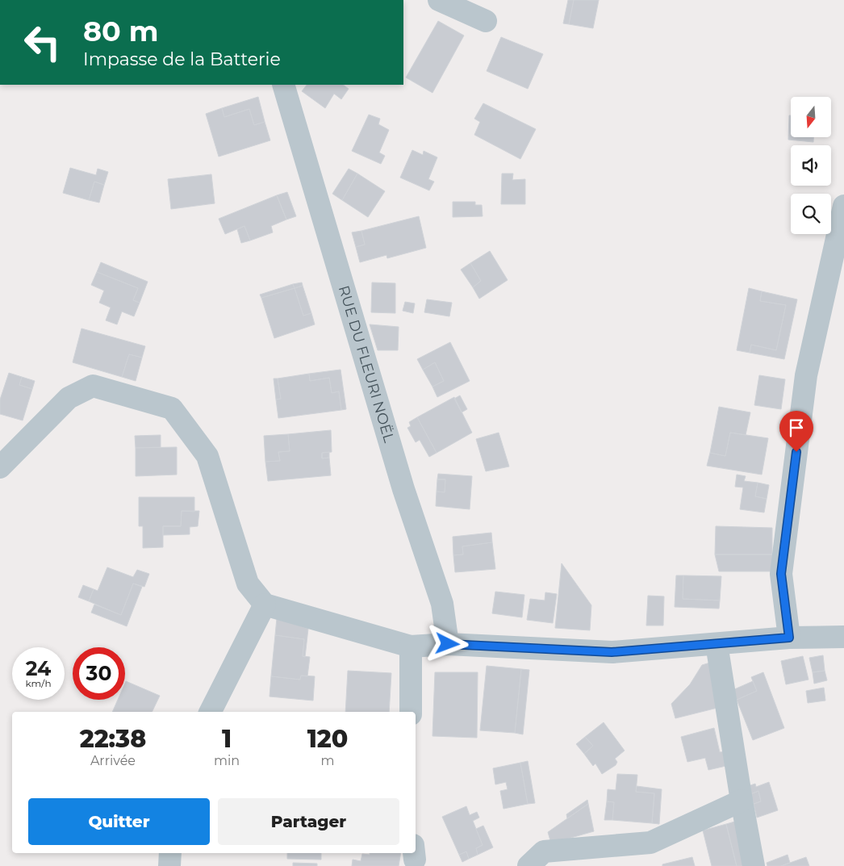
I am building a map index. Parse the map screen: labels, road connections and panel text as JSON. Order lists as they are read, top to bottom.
{
  "streets": {
    "street": ["RUE DU FLEURI NOËL"]
  },
  "north": "bottom",
  "page": {
    "turn": ["80 m", "Impasse de la Batterie"],
    "speed": "24 km/h",
    "limit": "30",
    "eta": [
      "22:38",
      "Arrivée",
      "1",
      "min",
      "120",
      "m"
    ],
    "buttons": ["Quitter", "Partager"]
  }
}
